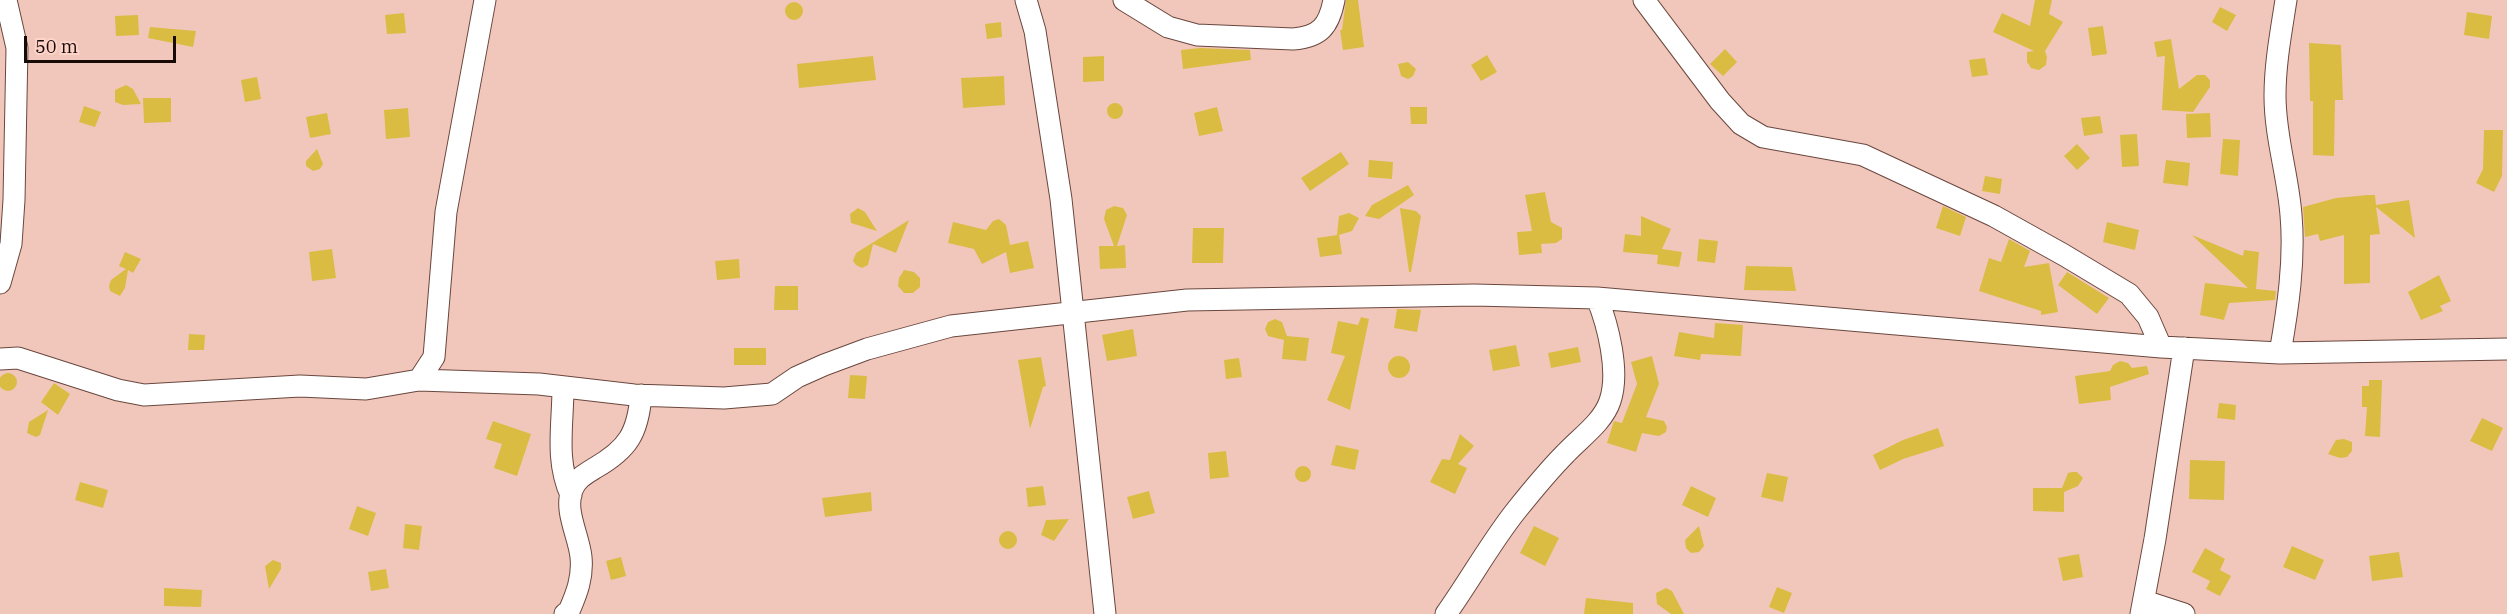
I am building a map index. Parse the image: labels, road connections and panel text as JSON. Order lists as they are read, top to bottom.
{
  "scale_bar": "50 m"
}
